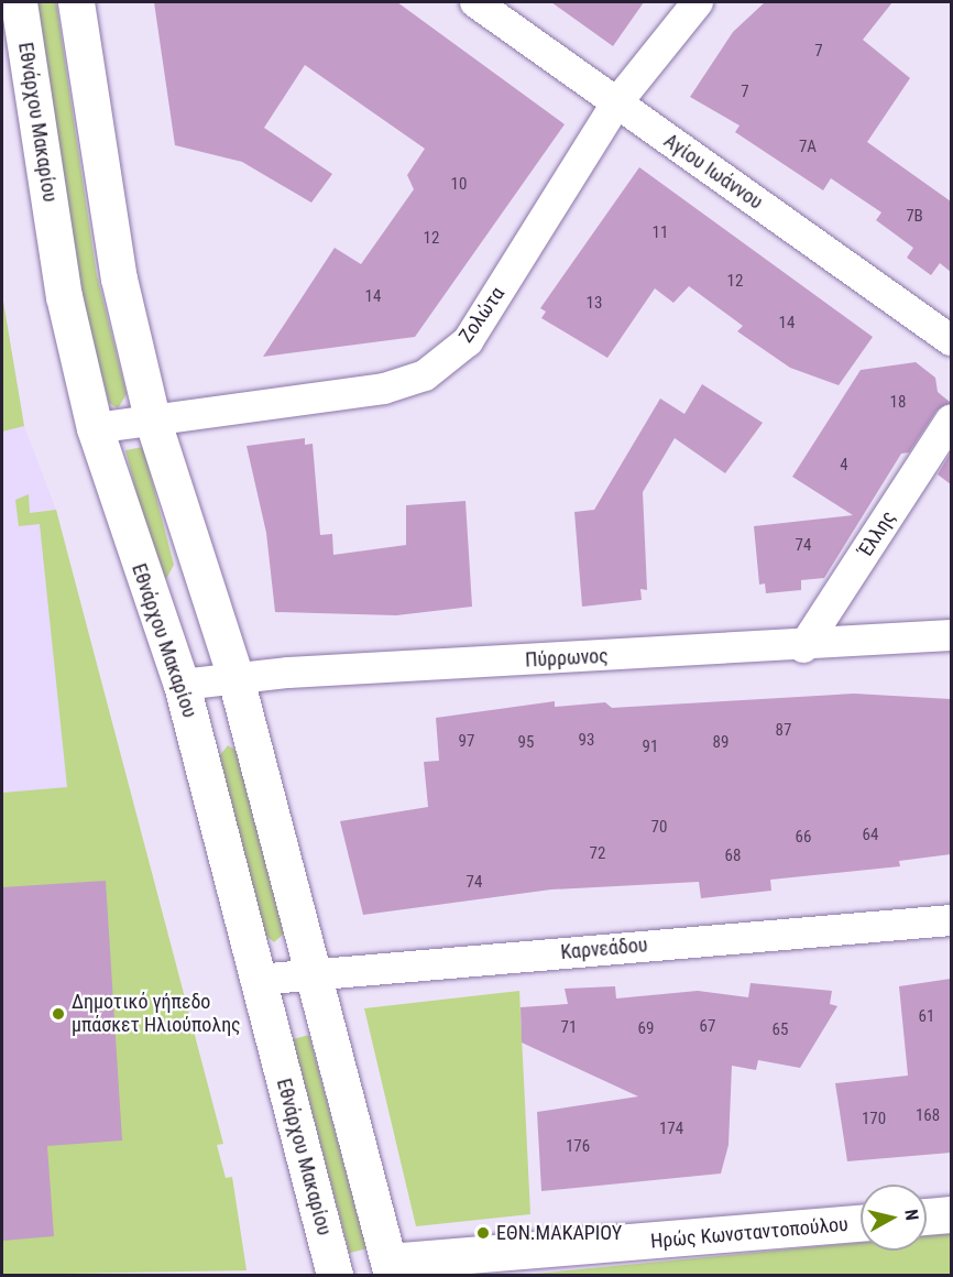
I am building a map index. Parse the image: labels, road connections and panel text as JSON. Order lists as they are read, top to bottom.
{
  "streets": {
    "street": [
      "Εθνάρχου Μακαρίου",
      "Αγίου Ιωάννου",
      "Ζολώτα",
      "Έλλης",
      "Πύρρωνος",
      "Καρνεάδου",
      "Ηρώς Κωνσταντοπούλου"
    ]
  },
  "crossings": [
    ["Εθνάρχου Μακαρίου", "Ζολώτα"],
    ["Εθνάρχου Μακαρίου", "Πύρρωνος"],
    ["Εθνάρχου Μακαρίου", "Καρνεάδου"],
    ["Αγίου Ιωάννου", "Ζολώτα"],
    ["Έλλης", "Πύρρωνος"]
  ],
  "places": ["Δημοτικό γήπεδο μπάσκετ Ηλιούπολης", "ΕΘΝ.ΜΑΚΑΡΙΟΥ"],
  "house_numbers": [
    "7",
    "7",
    "7Α",
    "10",
    "7Β",
    "11",
    "12",
    "12",
    "14",
    "13",
    "14",
    "18",
    "4",
    "74",
    "87",
    "93",
    "97",
    "95",
    "89",
    "91",
    "70",
    "64",
    "66",
    "72",
    "68",
    "74",
    "61",
    "67",
    "71",
    "69",
    "65",
    "168",
    "170",
    "174",
    "176"
  ],
  "north": "right"
}
